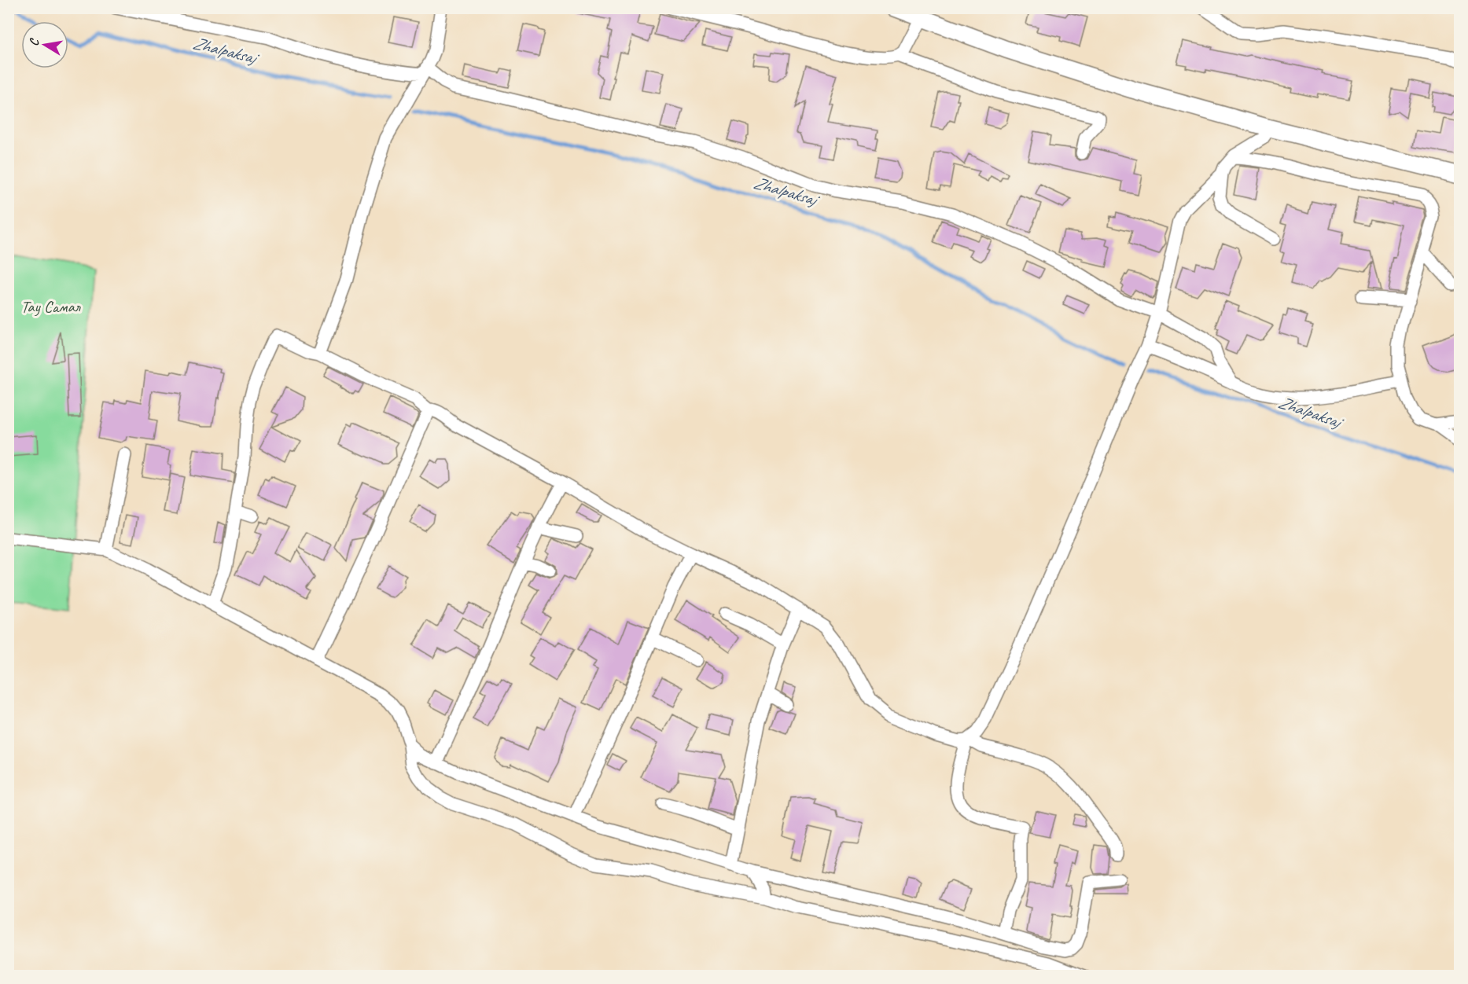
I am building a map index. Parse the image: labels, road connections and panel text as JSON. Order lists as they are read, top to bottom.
{
  "water": ["Zhalpaksaj"],
  "parks": ["Тау Самал"],
  "north": "left"
}
